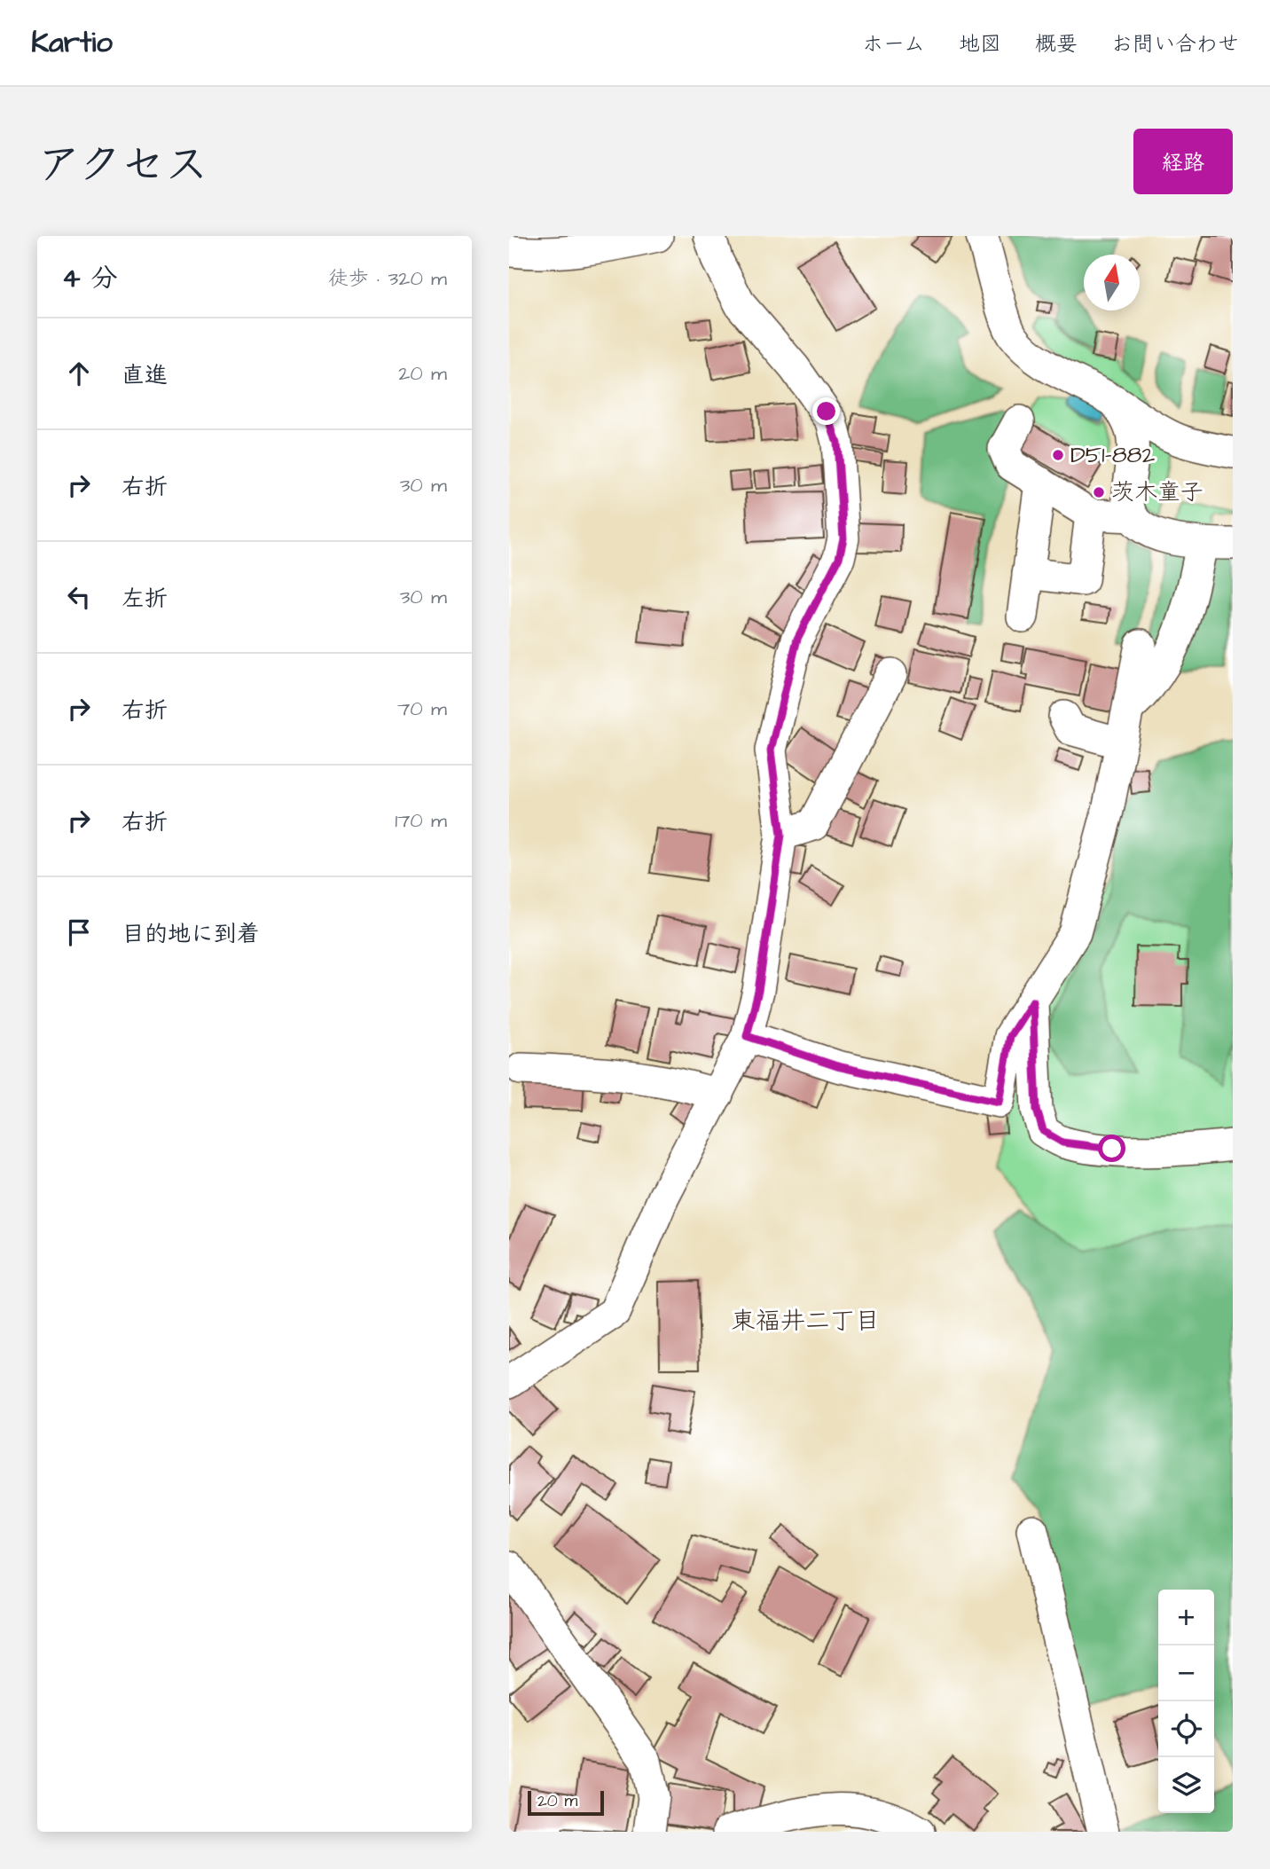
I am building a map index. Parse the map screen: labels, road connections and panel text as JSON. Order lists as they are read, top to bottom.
{
  "districts": ["東福井二丁目"],
  "places": ["D51-882", "茨木童子"],
  "scale_bar": "20 m",
  "north": "top",
  "page": {
    "header": "Kartio",
    "nav": [
      "ホーム",
      "地図",
      "概要",
      "お問い合わせ"
    ],
    "title": "アクセス",
    "buttons": "経路",
    "heading": ["4 分", "徒歩 · 320 m"],
    "list": [
      ["直進", "20 m"],
      ["右折", "30 m"],
      ["左折", "30 m"],
      ["右折", "70 m"],
      ["右折", "170 m"],
      "目的地に到着"
    ],
    "map_buttons": ["+", "−"],
    "scale": "20 m"
  }
}
